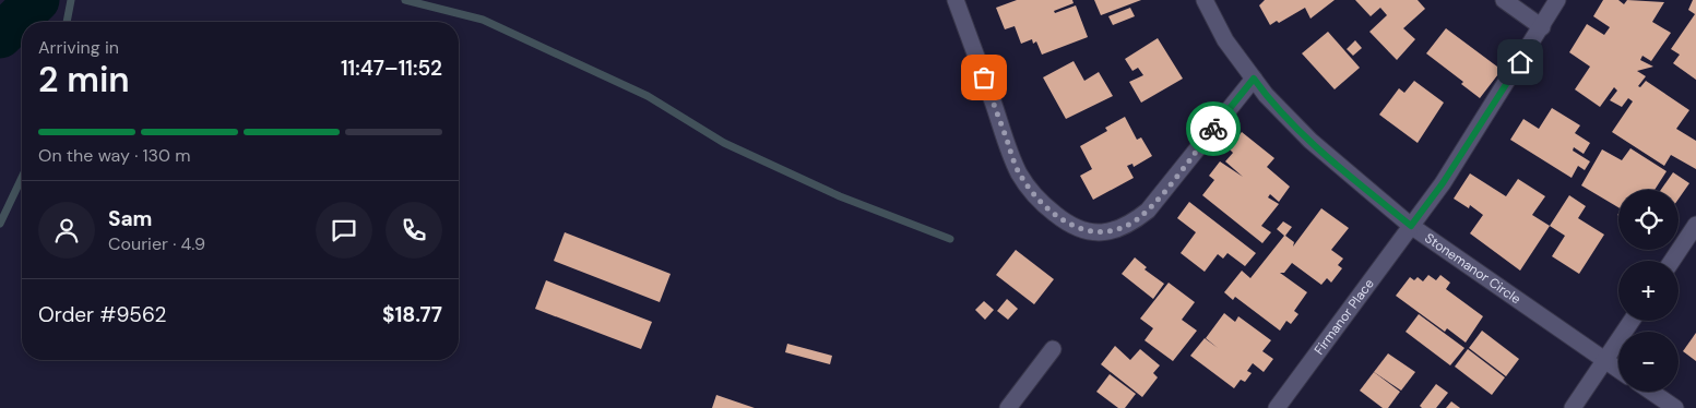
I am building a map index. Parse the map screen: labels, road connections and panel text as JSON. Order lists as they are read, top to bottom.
{
  "streets": {
    "street": ["Stonemanor Circle", "Firmanor Place"]
  },
  "crossings": [
    ["Stonemanor Circle", "Firmanor Place"]
  ],
  "page": {
    "heading": ["2 min", "Arriving in", "11:47–11:52"],
    "panel": [
      "Sam",
      "Courier · 4.9",
      "Order #9562",
      "$18.77"
    ],
    "bar": "On the way · 130 m",
    "map_buttons": ["+", "−"]
  }
}
